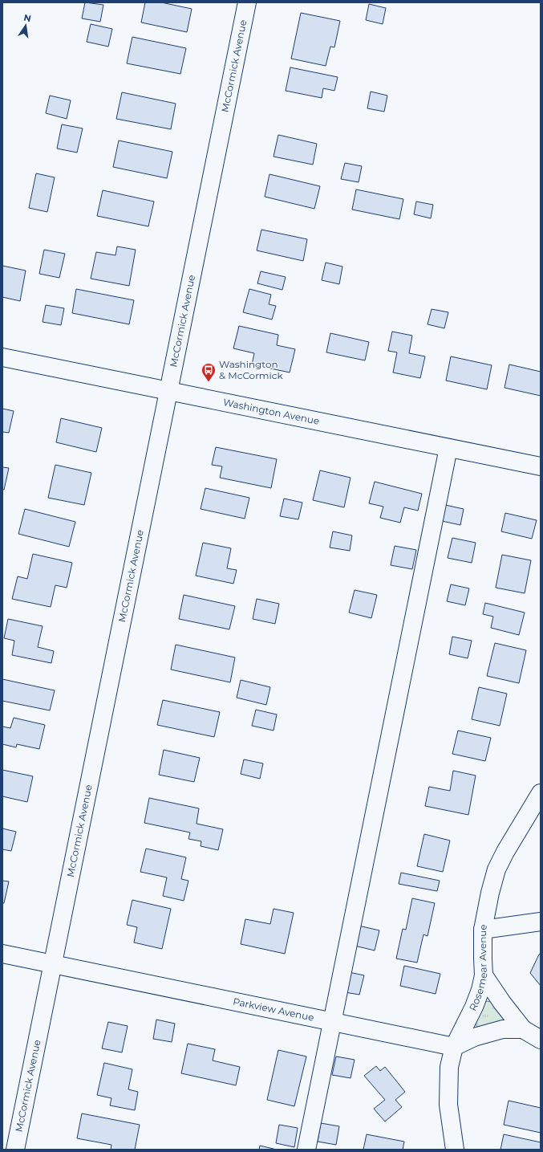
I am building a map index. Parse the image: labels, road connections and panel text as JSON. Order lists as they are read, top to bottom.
{
  "streets": {
    "street": [
      "McCormick Avenue",
      "Washington Avenue",
      "Rosemear Avenue",
      "Parkview Avenue"
    ]
  },
  "crossings": [
    ["McCormick Avenue", "Washington Avenue"],
    ["McCormick Avenue", "Parkview Avenue"],
    ["Rosemear Avenue", "Parkview Avenue"]
  ],
  "places": {
    "bus stop": ["Washington & McCormick"]
  },
  "north": "top"
}
